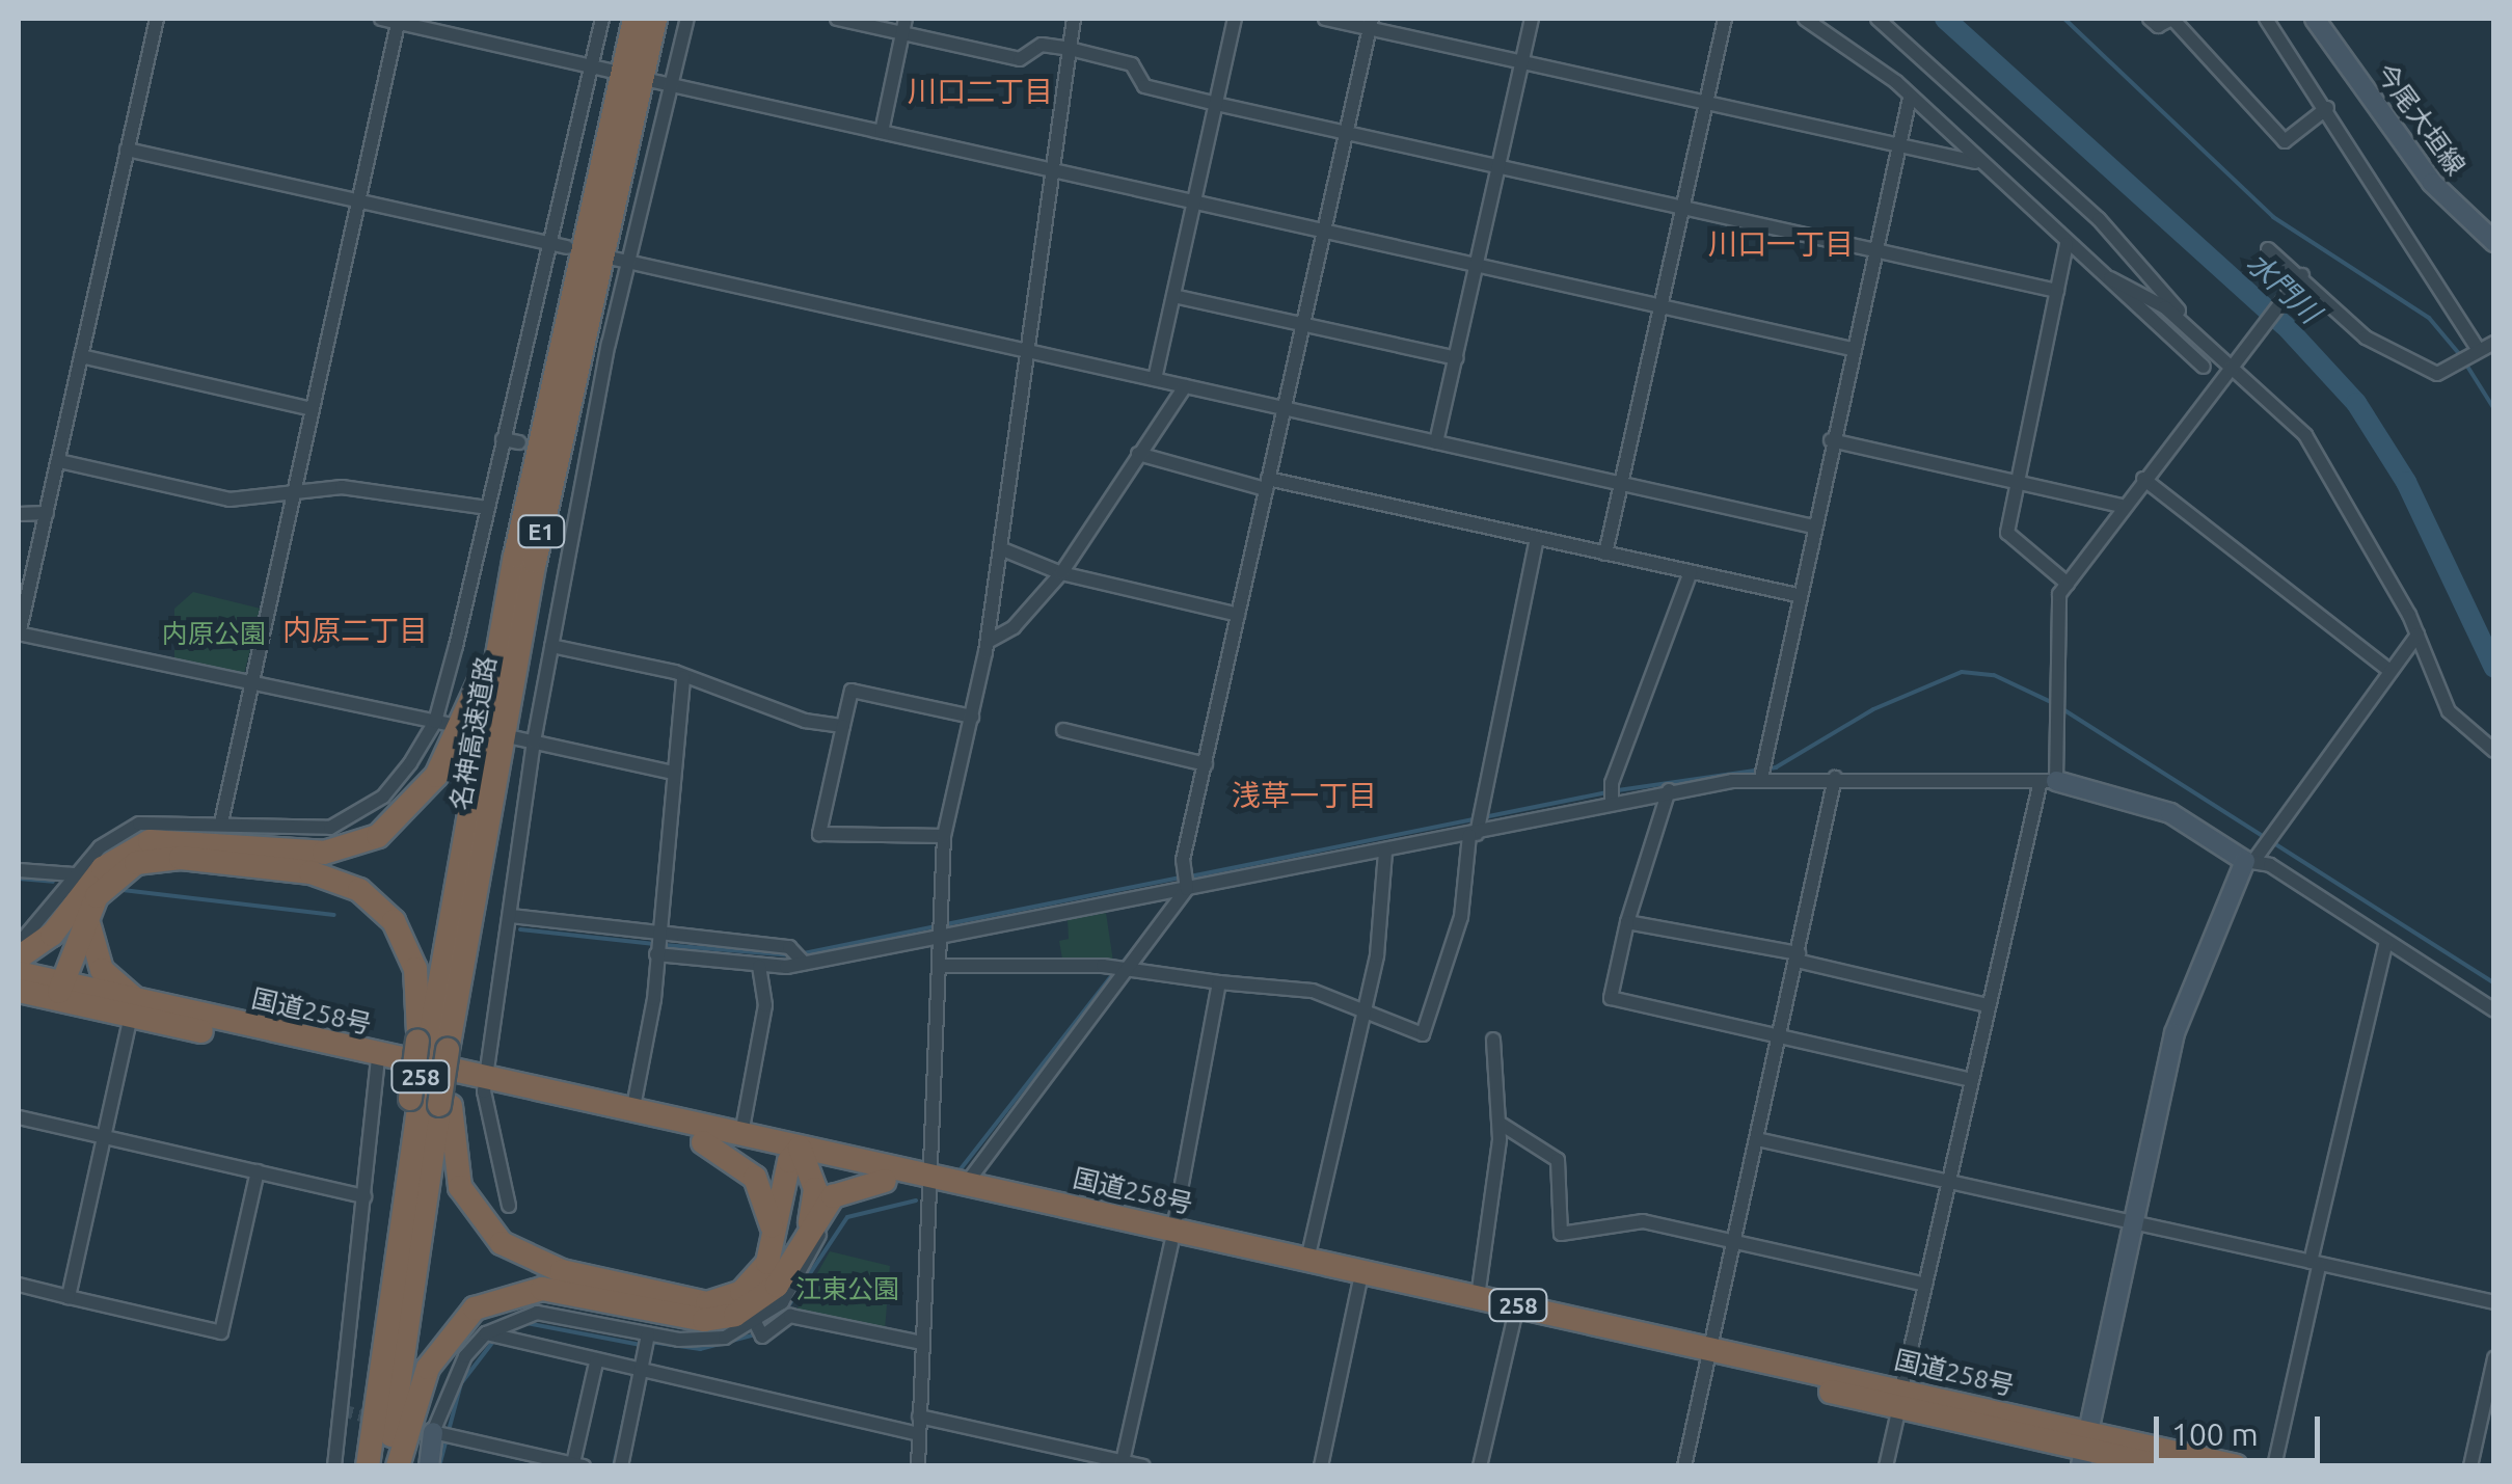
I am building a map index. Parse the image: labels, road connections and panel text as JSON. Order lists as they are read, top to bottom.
{
  "streets": {
    "highway": [
      "E1",
      "名神高速道路",
      "国道258号",
      "258"
    ],
    "street": ["今尾大垣線"]
  },
  "districts": [
    "川口二丁目",
    "川口一丁目",
    "内原二丁目",
    "浅草一丁目"
  ],
  "water": ["水門川"],
  "parks": ["内原公園", "江東公園"],
  "scale_bar": "100 m"
}
